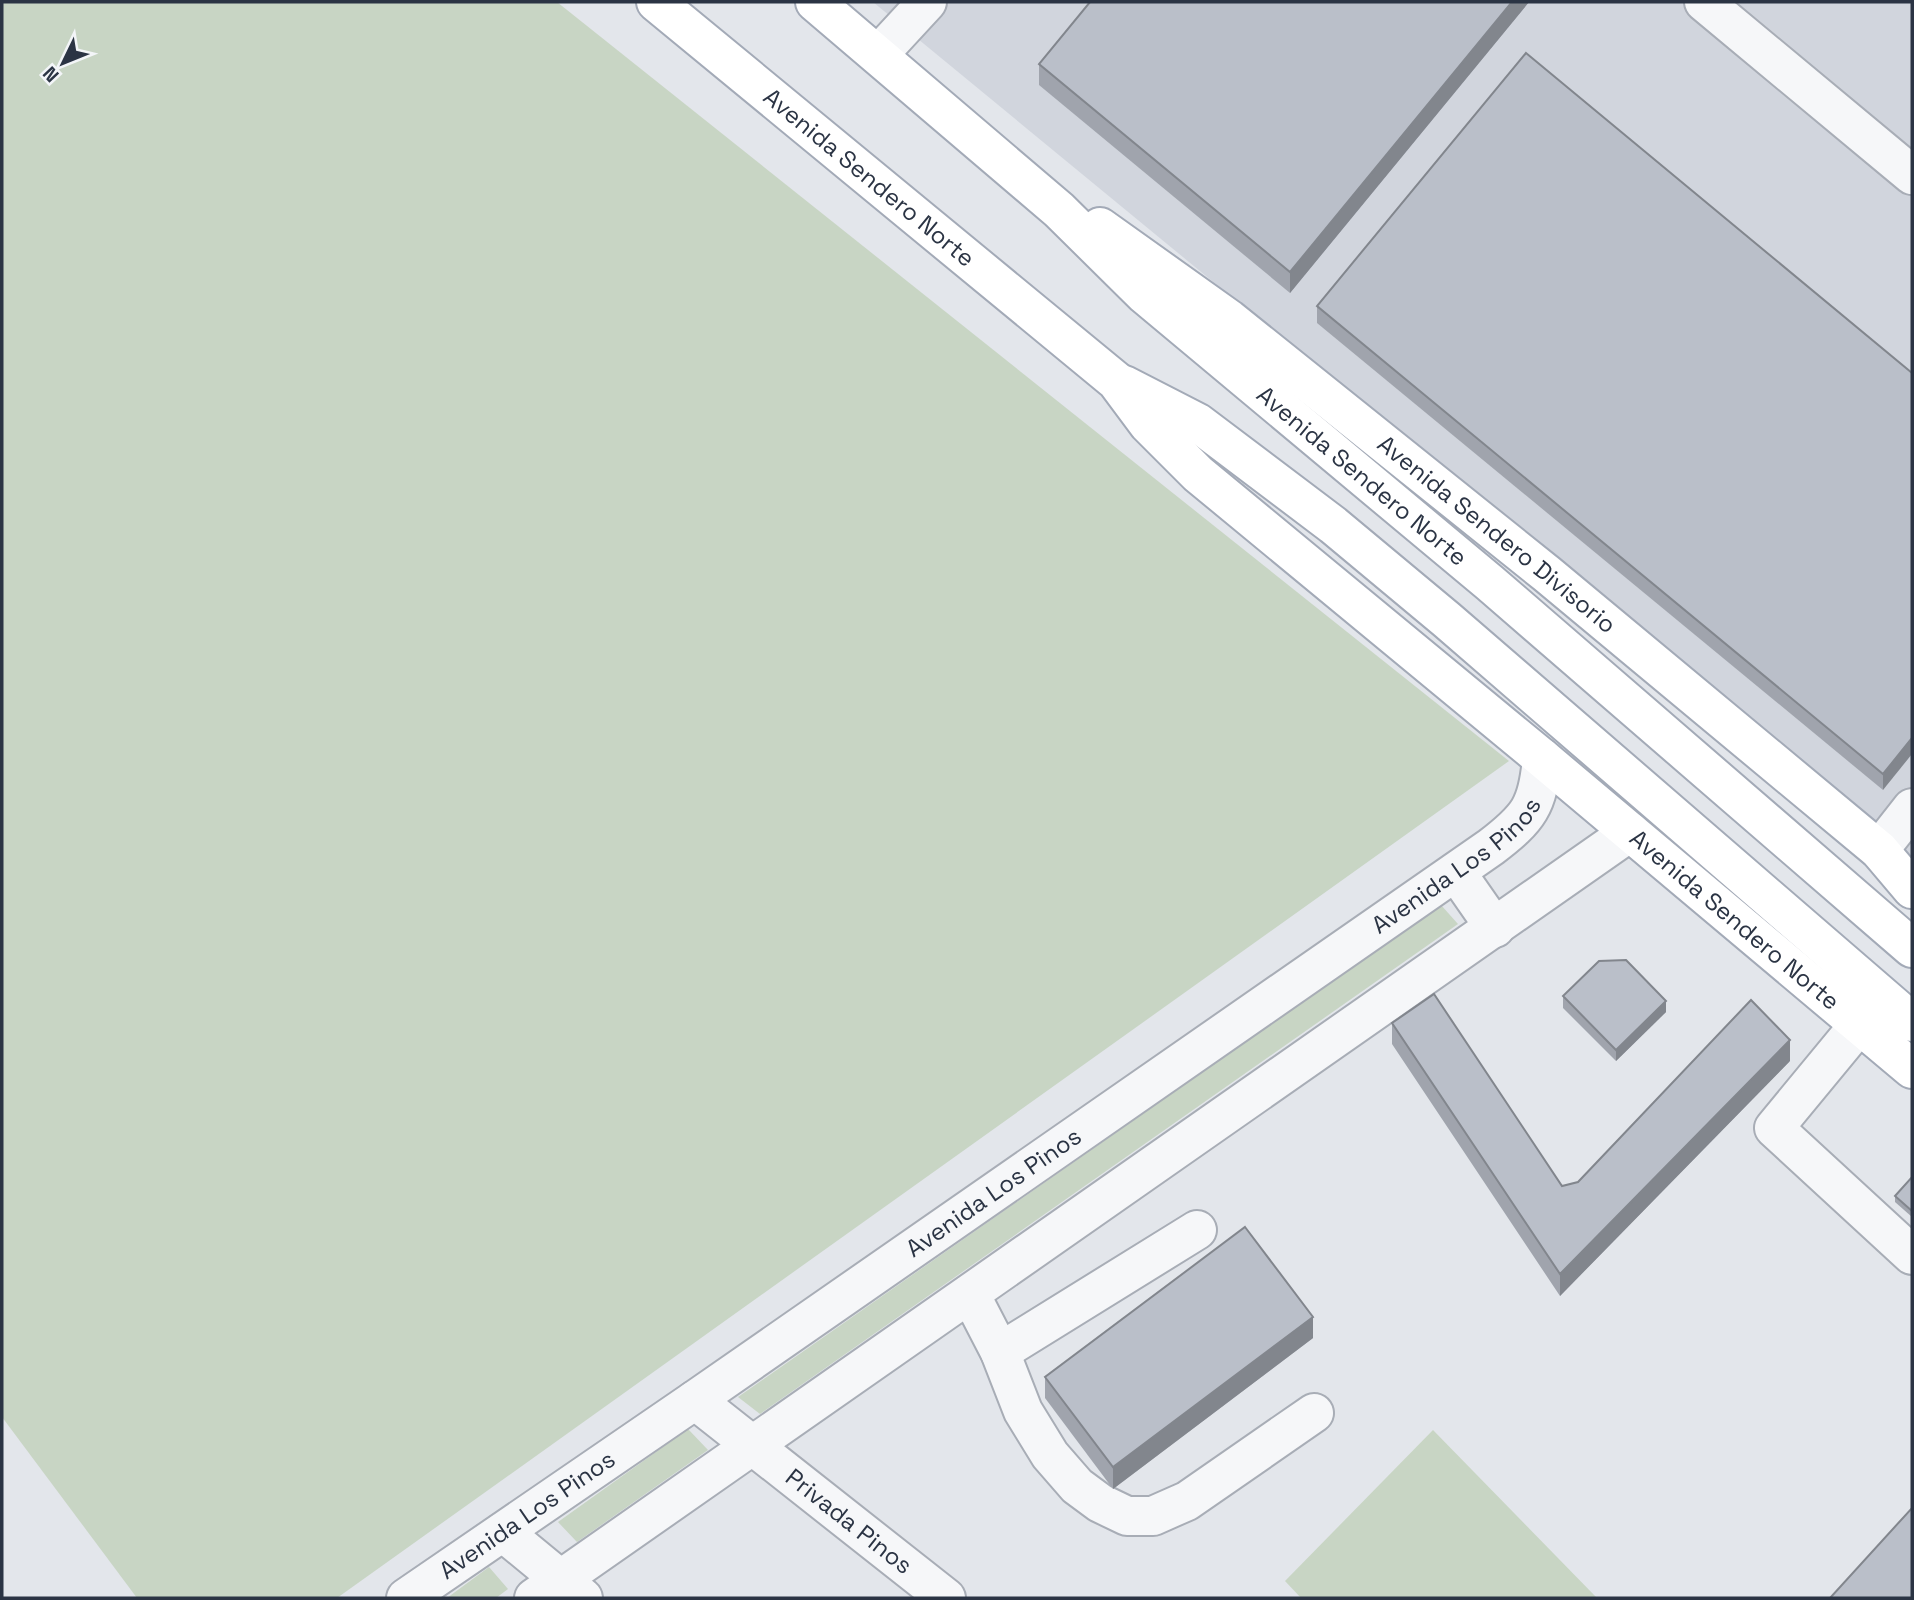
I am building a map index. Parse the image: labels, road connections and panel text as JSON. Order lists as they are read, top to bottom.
{
  "streets": {
    "main road": ["Avenida Sendero Norte", "Avenida Sendero Divisorio"],
    "street": ["Avenida Los Pinos", "Privada Pinos"]
  },
  "crossings": [
    ["Avenida Sendero Norte", "Avenida Sendero Divisorio"],
    ["Avenida Sendero Norte", "Avenida Los Pinos"],
    ["Avenida Los Pinos", "Privada Pinos"]
  ],
  "north": "bottom left"
}
